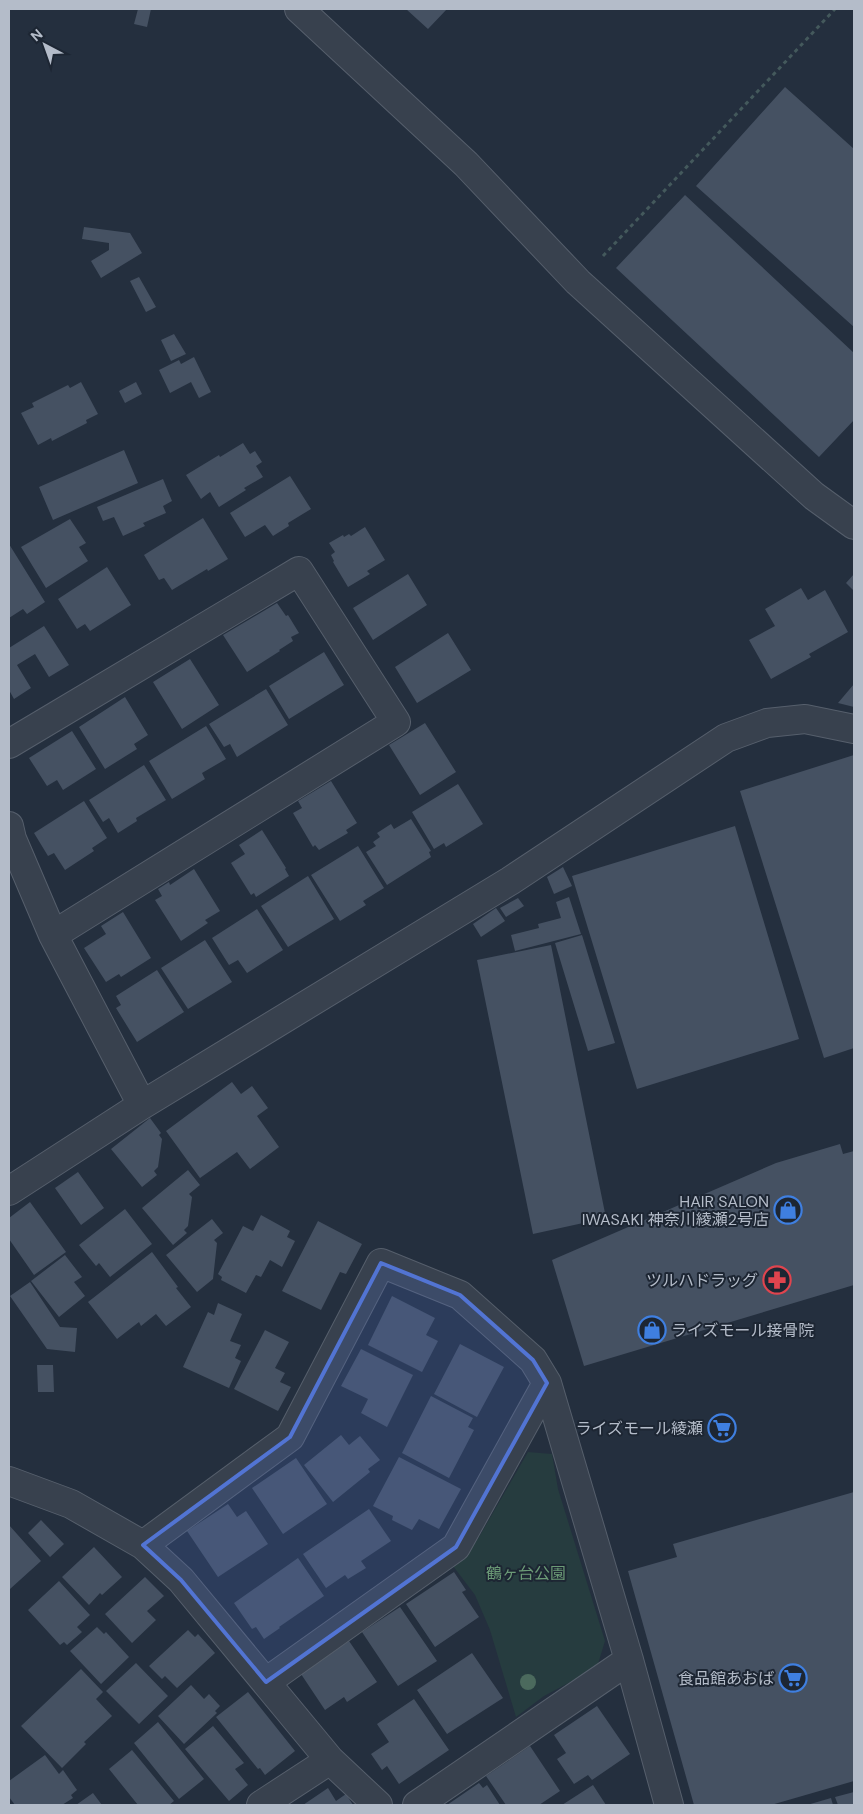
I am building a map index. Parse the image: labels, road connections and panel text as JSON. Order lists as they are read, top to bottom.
{
  "parks": ["鶴ヶ台公園"],
  "places": {
    "shop": ["HAIR SALON IWASAKI 神奈川綾瀬2号店", "ライズモール接骨院"],
    "pharmacy": ["ツルハドラッグ"],
    "supermarket": ["ライズモール綾瀬", "食品館あおば"]
  },
  "north": "top left"
}
